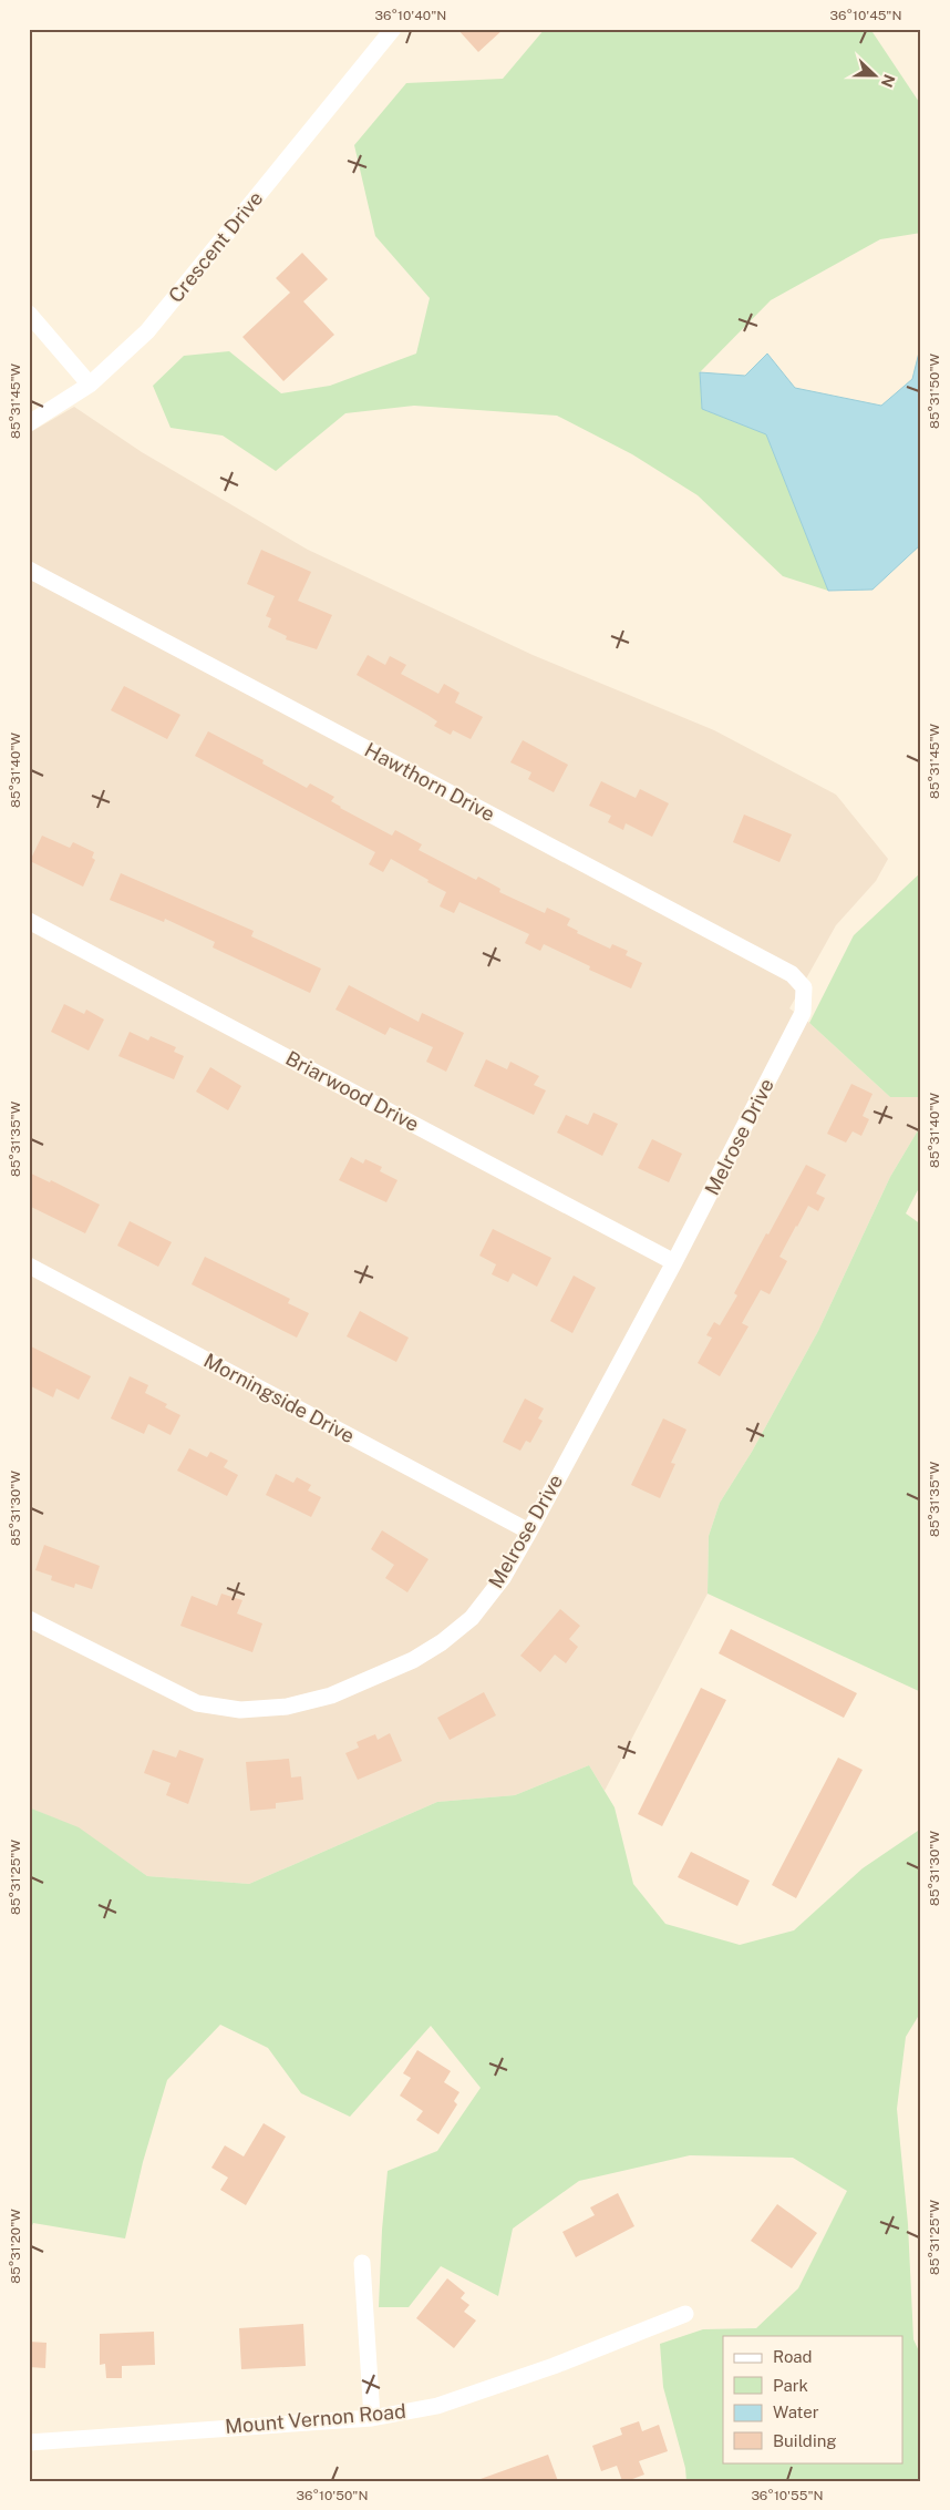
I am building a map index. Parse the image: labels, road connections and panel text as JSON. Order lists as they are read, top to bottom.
{
  "streets": {
    "street": [
      "Crescent Drive",
      "Hawthorn Drive",
      "Briarwood Drive",
      "Melrose Drive",
      "Morningside Drive",
      "Mount Vernon Road"
    ]
  },
  "crossings": [
    ["Hawthorn Drive", "Melrose Drive"],
    ["Briarwood Drive", "Melrose Drive"],
    ["Melrose Drive", "Morningside Drive"]
  ],
  "legend": [
    "Road",
    "Park",
    "Water",
    "Building"
  ],
  "north": "right",
  "coordinates": [
    "36°10'40\"N",
    "36°10'45\"N",
    "85°31'50\"W",
    "85°31'45\"W",
    "85°31'40\"W",
    "85°31'35\"W",
    "85°31'30\"W",
    "85°31'25\"W",
    "85°31'20\"W",
    "36°10'50\"N",
    "36°10'55\"N"
  ]
}
